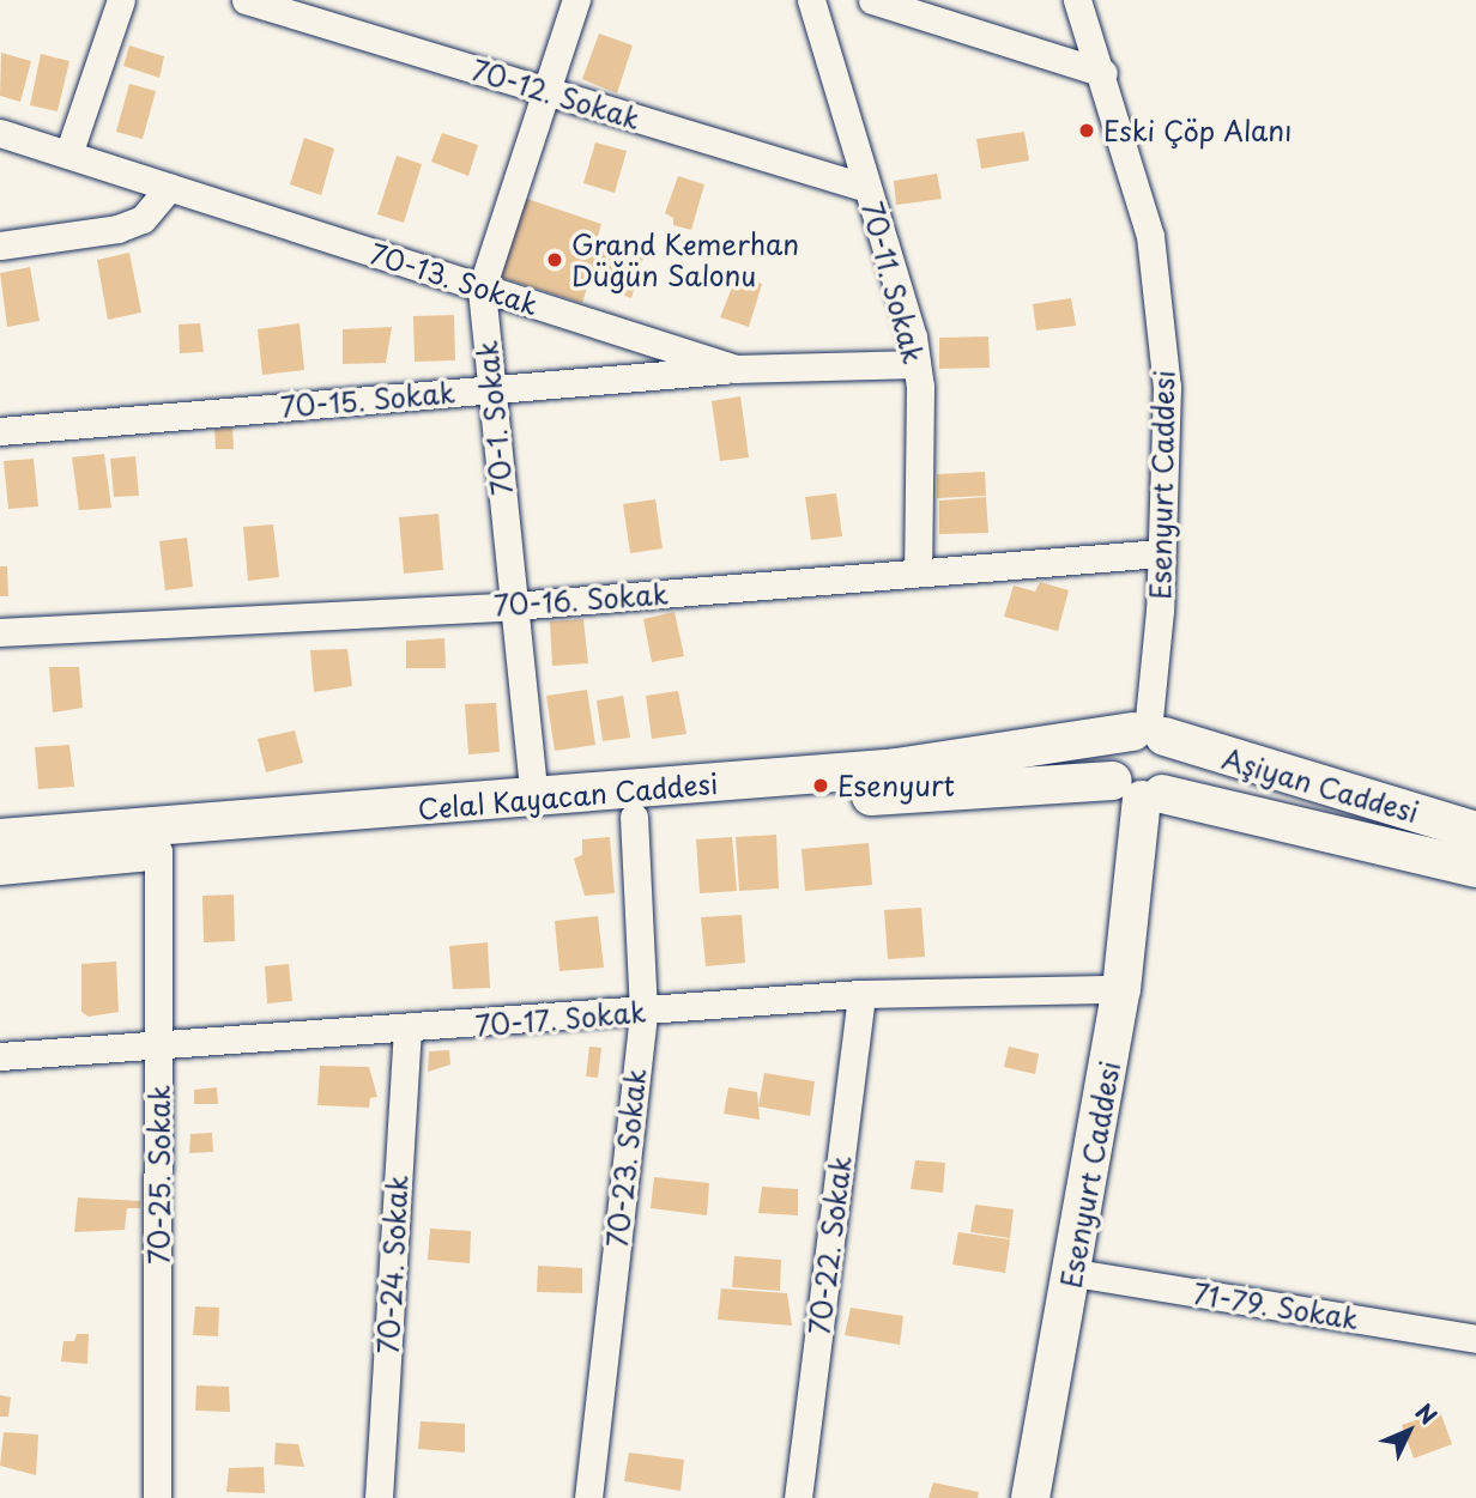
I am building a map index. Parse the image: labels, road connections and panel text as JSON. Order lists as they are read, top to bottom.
{
  "streets": {
    "street": [
      "70-12. Sokak",
      "70-13. Sokak",
      "70-11. Sokak",
      "70-15. Sokak",
      "70-1. Sokak",
      "Esenyurt Caddesi",
      "70-16. Sokak",
      "Aşiyan Caddesi",
      "Celal Kayacan Caddesi",
      "70-17. Sokak",
      "70-23. Sokak",
      "70-25. Sokak",
      "70-22. Sokak",
      "70-24. Sokak",
      "71-79. Sokak"
    ]
  },
  "crossings": [
    ["70-12. Sokak", "70-11. Sokak"],
    ["70-12. Sokak", "70-1. Sokak"],
    ["70-13. Sokak", "70-11. Sokak"],
    ["70-13. Sokak", "70-15. Sokak"],
    ["70-13. Sokak", "70-1. Sokak"],
    ["70-11. Sokak", "70-16. Sokak"],
    ["70-15. Sokak", "70-1. Sokak"],
    ["70-1. Sokak", "70-16. Sokak"],
    ["70-1. Sokak", "Celal Kayacan Caddesi"],
    ["Esenyurt Caddesi", "70-16. Sokak"],
    ["Esenyurt Caddesi", "Aşiyan Caddesi"],
    ["Esenyurt Caddesi", "Celal Kayacan Caddesi"],
    ["Esenyurt Caddesi", "70-17. Sokak"],
    ["Esenyurt Caddesi", "71-79. Sokak"],
    ["Aşiyan Caddesi", "Celal Kayacan Caddesi"],
    ["Celal Kayacan Caddesi", "70-23. Sokak"],
    ["Celal Kayacan Caddesi", "70-25. Sokak"],
    ["70-17. Sokak", "70-23. Sokak"],
    ["70-17. Sokak", "70-25. Sokak"],
    ["70-17. Sokak", "70-22. Sokak"],
    ["70-17. Sokak", "70-24. Sokak"]
  ],
  "places": ["Eski Çöp Alanı", "Grand Kemerhan Düğün Salonu", "Esenyurt"],
  "north": "top right"
}
